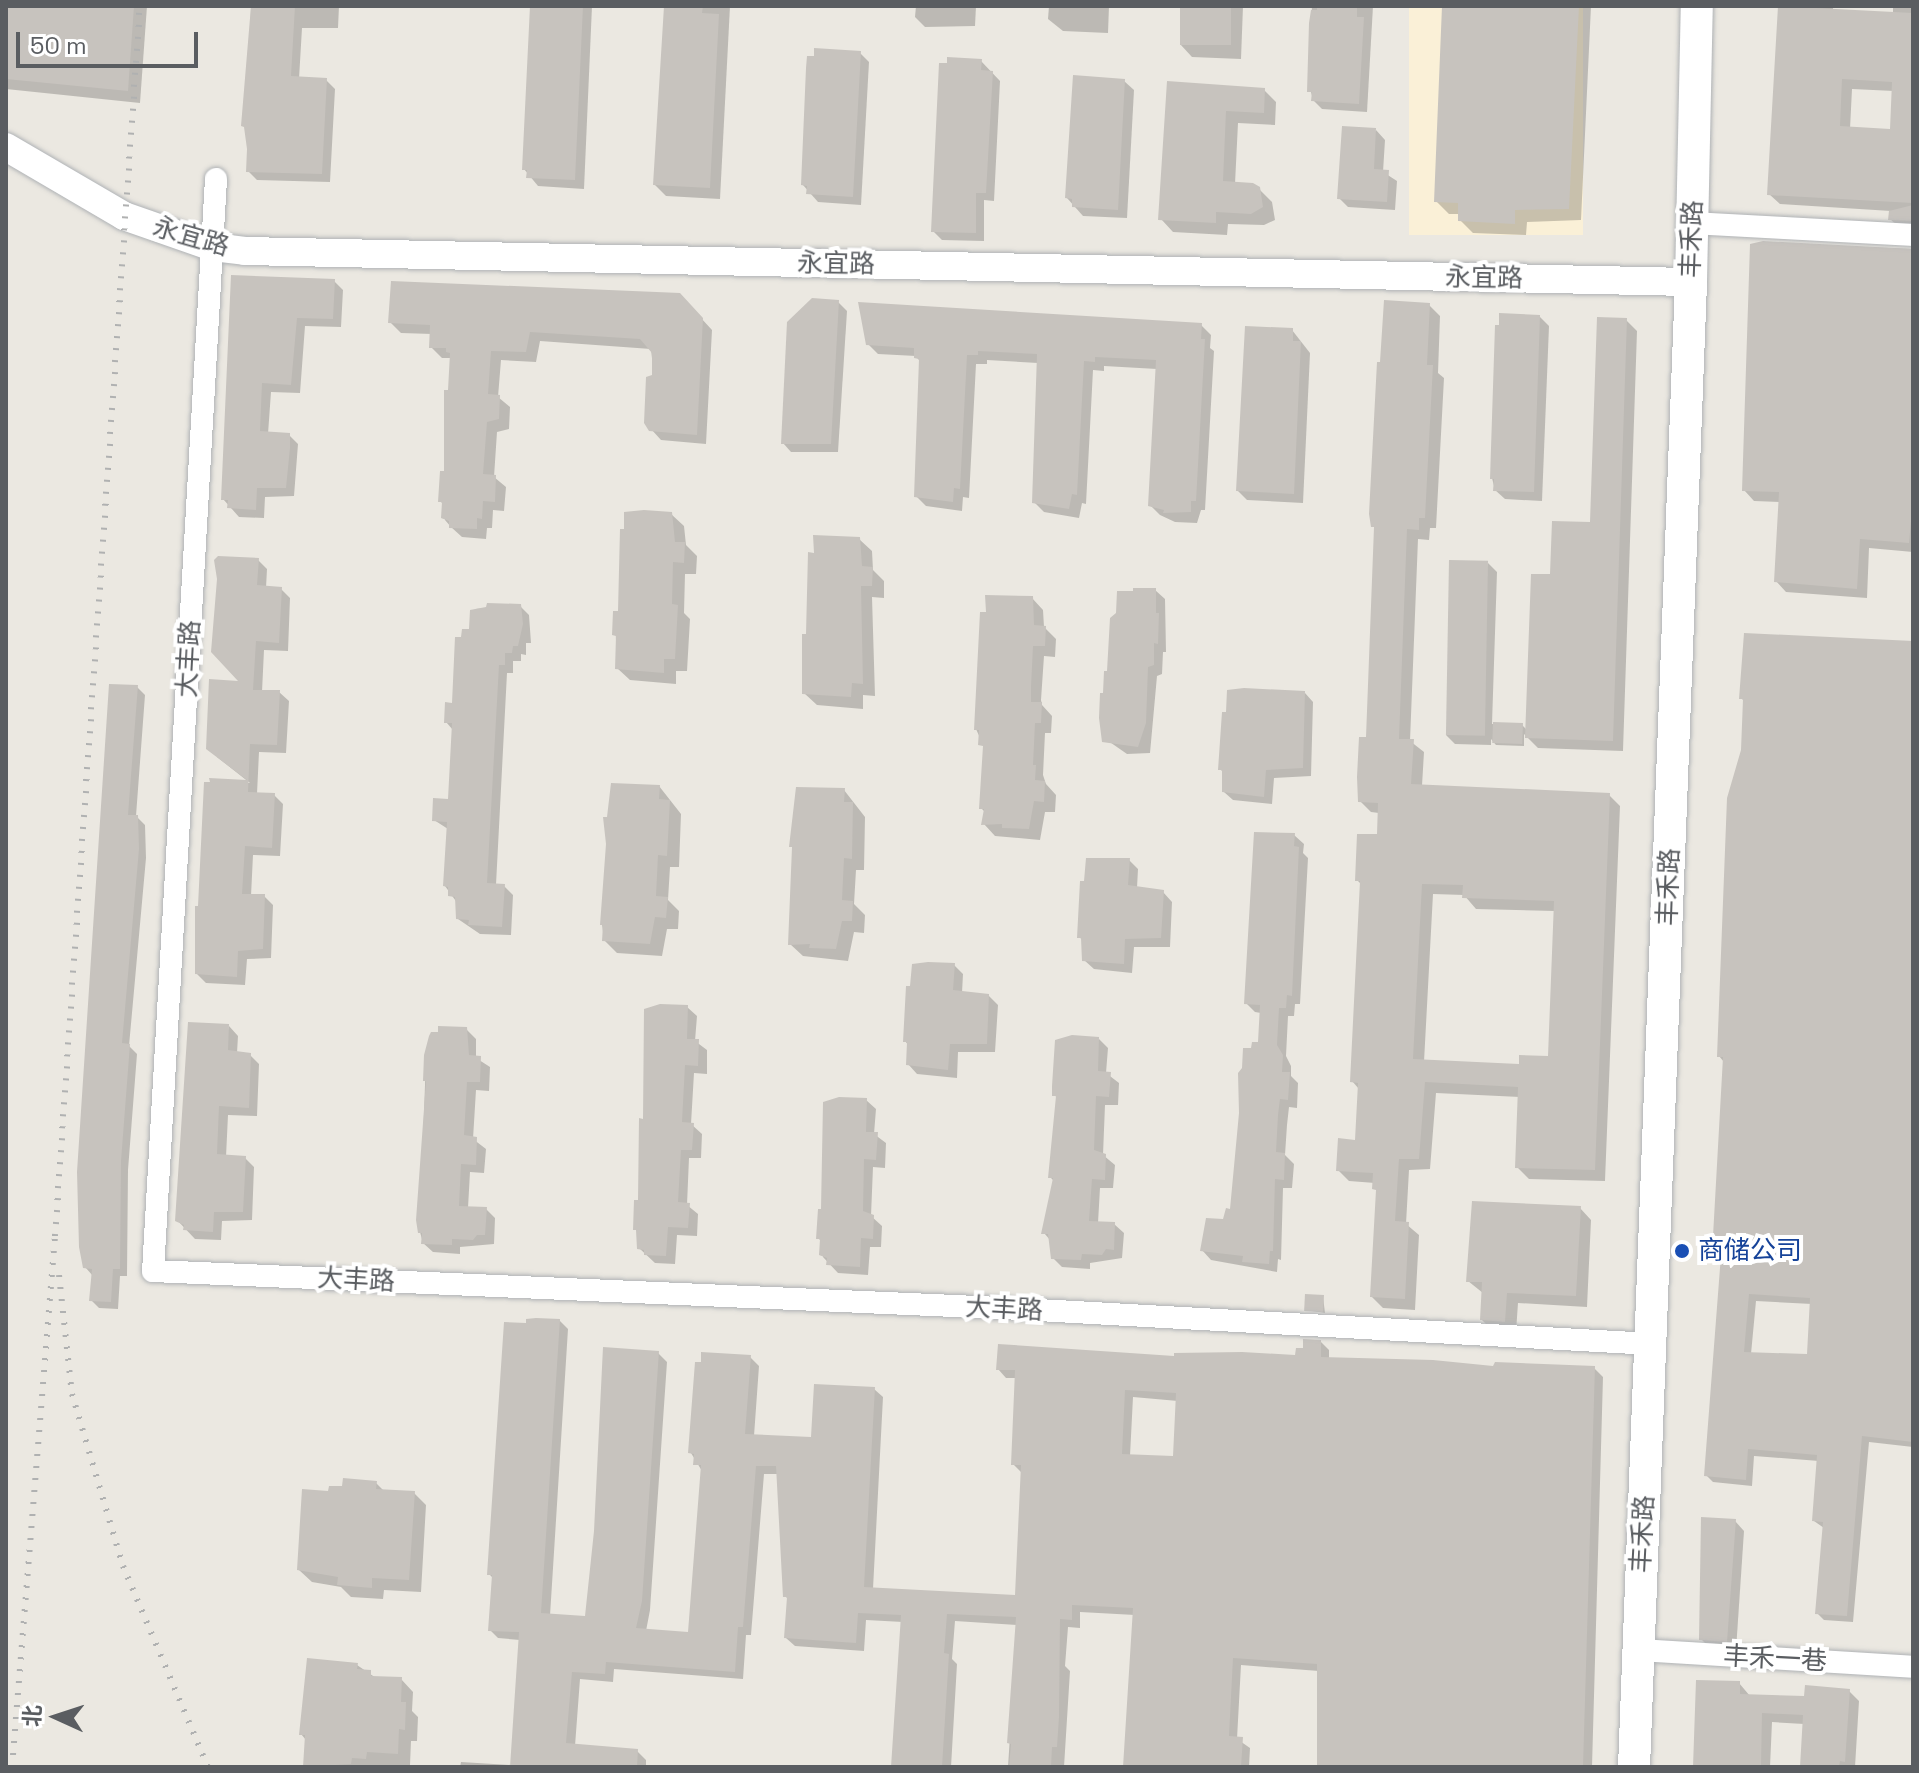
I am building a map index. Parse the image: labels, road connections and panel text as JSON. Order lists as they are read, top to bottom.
{
  "streets": {
    "main road": ["丰禾路"],
    "street": ["永宜路", "大丰路", "丰禾一巷"]
  },
  "crossings": [
    ["永宜路", "丰禾路"],
    ["永宜路", "大丰路"],
    ["丰禾路", "大丰路"],
    ["丰禾路", "丰禾一巷"]
  ],
  "places": ["商储公司"],
  "scale_bar": "50 m",
  "north": "left"
}
